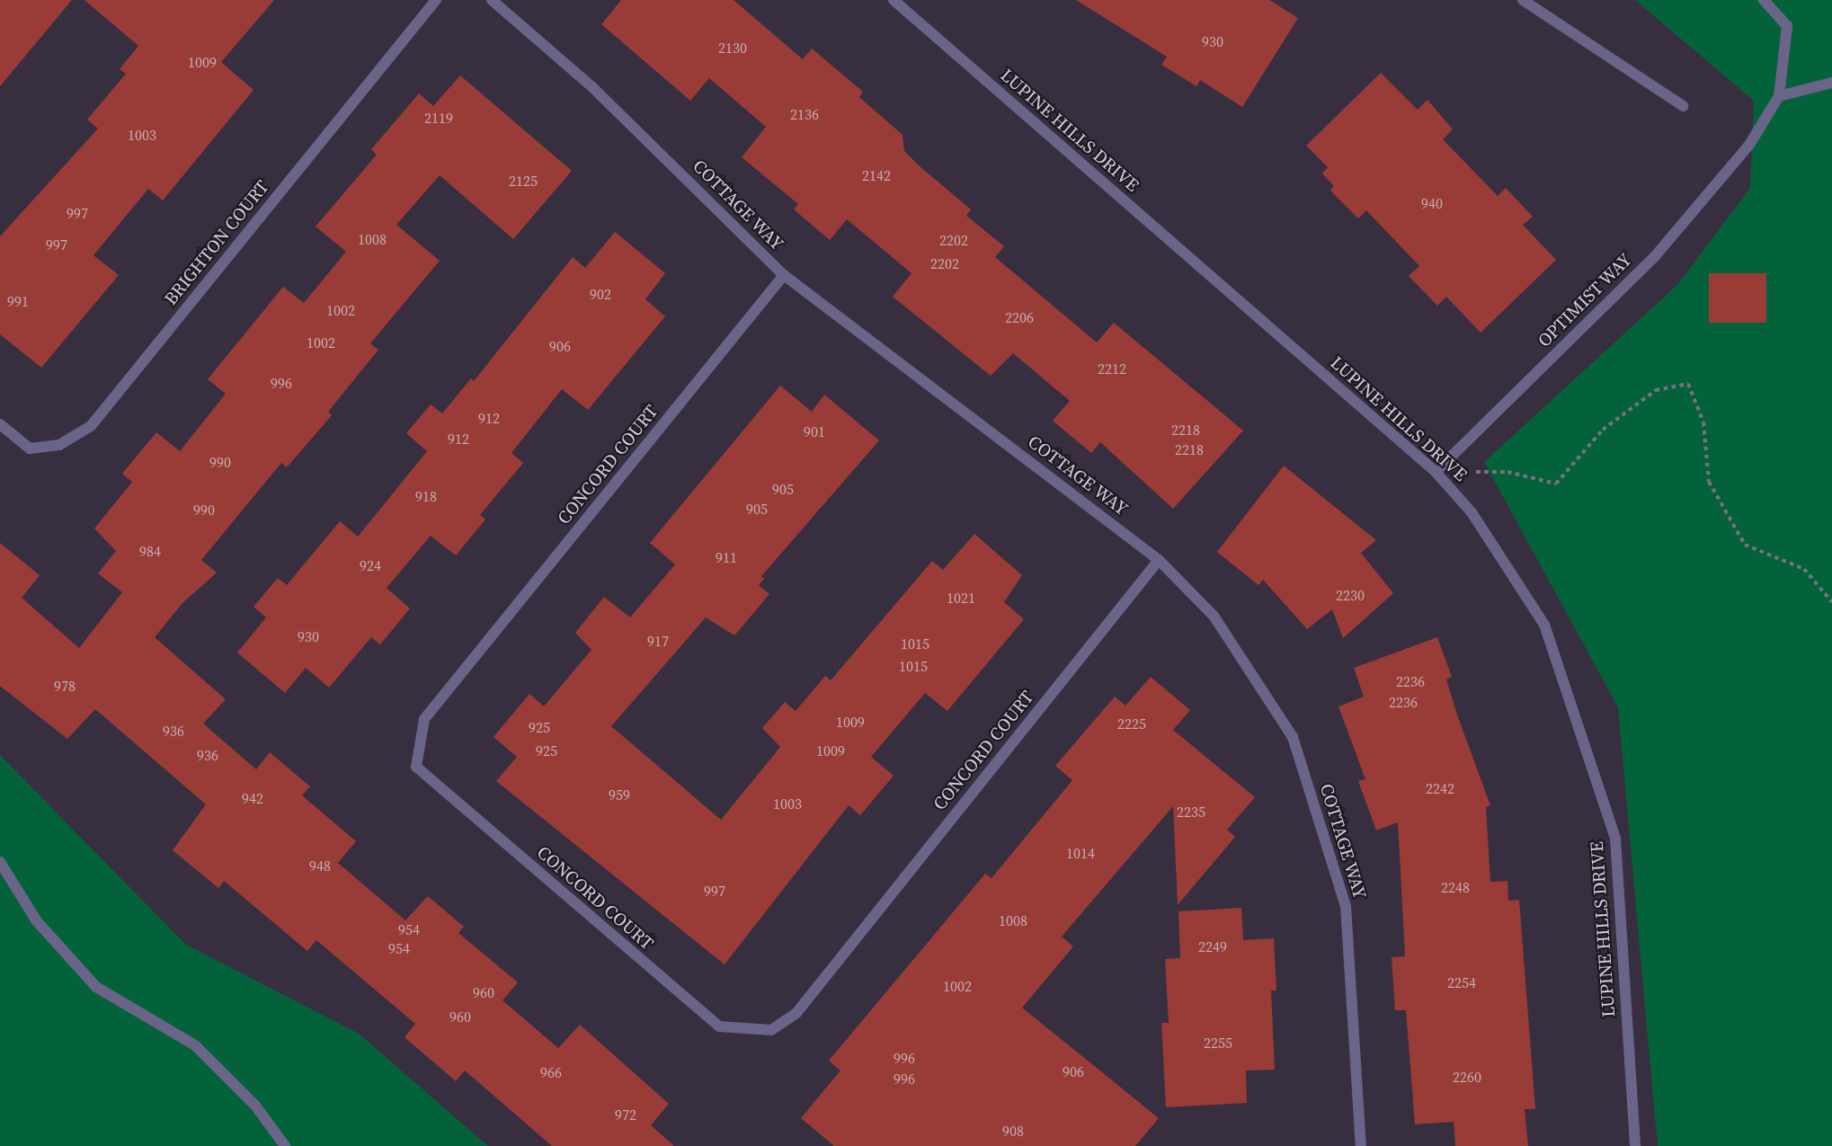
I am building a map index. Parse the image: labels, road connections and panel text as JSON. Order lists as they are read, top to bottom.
{
  "streets": {
    "street": [
      "LUPINE HILLS DRIVE",
      "COTTAGE WAY",
      "BRIGHTON COURT",
      "OPTIMIST WAY",
      "CONCORD COURT"
    ]
  },
  "crossings": [
    ["LUPINE HILLS DRIVE", "OPTIMIST WAY"],
    ["COTTAGE WAY", "CONCORD COURT"]
  ],
  "house_numbers": [
    "930",
    "2130",
    "1009",
    "2136",
    "2119",
    "1003",
    "2142",
    "2125",
    "940",
    "997",
    "1008",
    "2202",
    "997",
    "2202",
    "902",
    "991",
    "1002",
    "2206",
    "1002",
    "906",
    "2212",
    "996",
    "912",
    "2218",
    "901",
    "912",
    "2218",
    "990",
    "905",
    "918",
    "905",
    "990",
    "984",
    "911",
    "924",
    "2230",
    "1021",
    "930",
    "917",
    "1015",
    "1015",
    "2236",
    "978",
    "2236",
    "1009",
    "2225",
    "925",
    "936",
    "925",
    "1009",
    "936",
    "2242",
    "959",
    "942",
    "1003",
    "2235",
    "1014",
    "948",
    "2248",
    "997",
    "1008",
    "954",
    "2249",
    "954",
    "2254",
    "1002",
    "960",
    "960",
    "2255",
    "996",
    "906",
    "966",
    "2260",
    "996",
    "972",
    "908"
  ]
}
